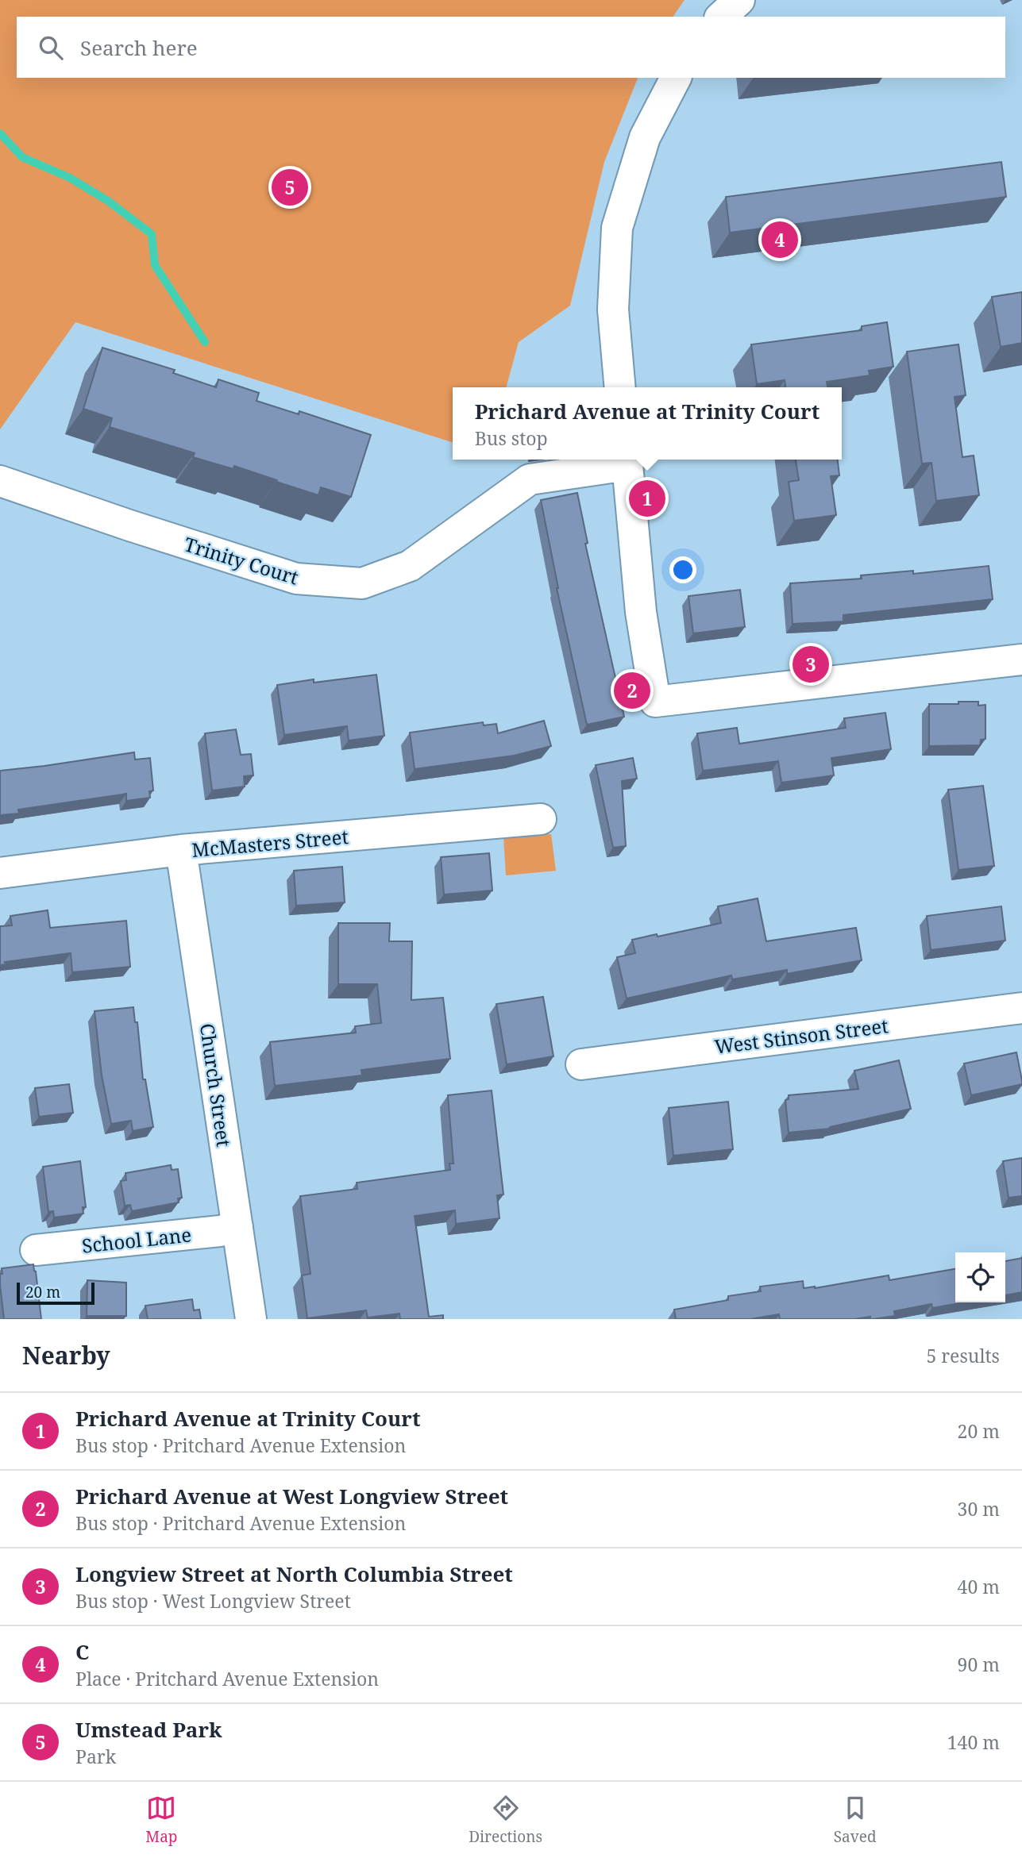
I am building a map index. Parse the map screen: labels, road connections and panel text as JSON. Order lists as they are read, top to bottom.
{
  "streets": {
    "street": [
      "Trinity Court",
      "McMasters Street",
      "West Stinson Street",
      "Church Street",
      "School Lane"
    ]
  },
  "crossings": [
    ["McMasters Street", "Church Street"],
    ["Church Street", "School Lane"]
  ],
  "scale_bar": "20 m",
  "page": {
    "search": "Search here",
    "pins": [
      "5",
      "4",
      "1",
      "3",
      "2"
    ],
    "popup": ["Prichard Avenue at Trinity Court", "Bus stop"],
    "scale": "20 m",
    "heading": ["Nearby", "5 results"],
    "list": [
      {
        "mark": "1",
        "name": "Prichard Avenue at Trinity Court",
        "note": "Bus stop · Pritchard Avenue Extension",
        "value": "20 m"
      },
      {
        "mark": "2",
        "name": "Prichard Avenue at West Longview Street",
        "note": "Bus stop · Pritchard Avenue Extension",
        "value": "30 m"
      },
      {
        "mark": "3",
        "name": "Longview Street at North Columbia Street",
        "note": "Bus stop · West Longview Street",
        "value": "40 m"
      },
      {
        "mark": "4",
        "name": "C",
        "note": "Place · Pritchard Avenue Extension",
        "value": "90 m"
      },
      {
        "mark": "5",
        "name": "Umstead Park",
        "note": "Park",
        "value": "140 m"
      }
    ],
    "nav": ["Map", "Directions", "Saved"]
  }
}
